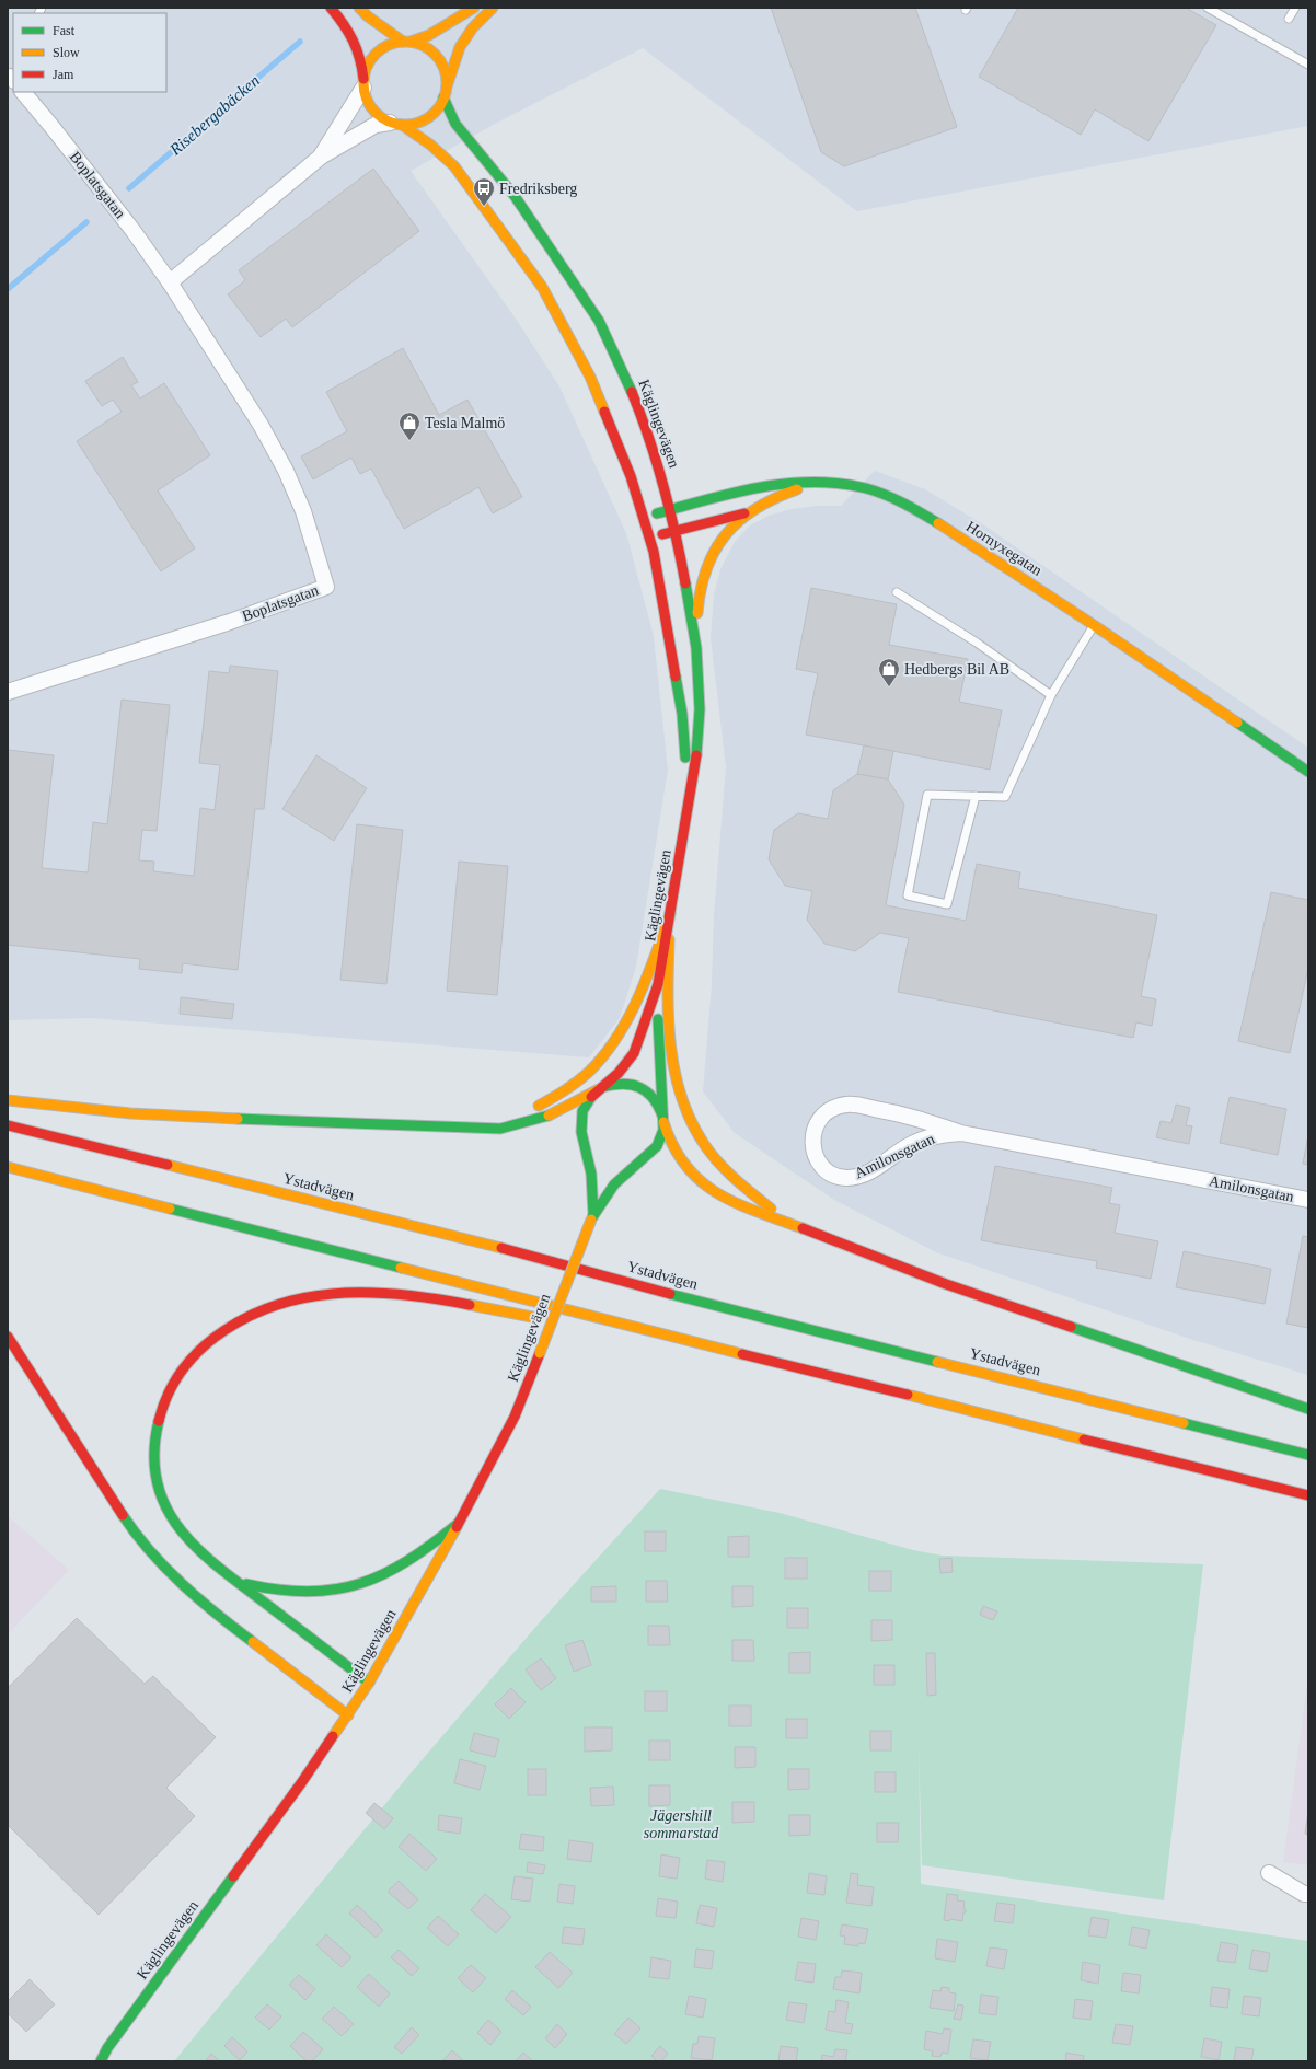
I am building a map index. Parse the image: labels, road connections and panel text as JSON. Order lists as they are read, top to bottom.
{
  "streets": {
    "main road": ["Käglingevägen", "Hornyxegatan", "Ystadvägen"],
    "street": ["Boplatsgatan", "Amilonsgatan"]
  },
  "crossings": [
    ["Käglingevägen", "Hornyxegatan"]
  ],
  "water": ["Risebergabäcken"],
  "parks": ["Jägershill sommarstad"],
  "places": {
    "bus stop": ["Fredriksberg"],
    "shop": ["Tesla Malmö", "Hedbergs Bil AB"]
  },
  "legend": ["Fast", "Slow", "Jam"]
}
